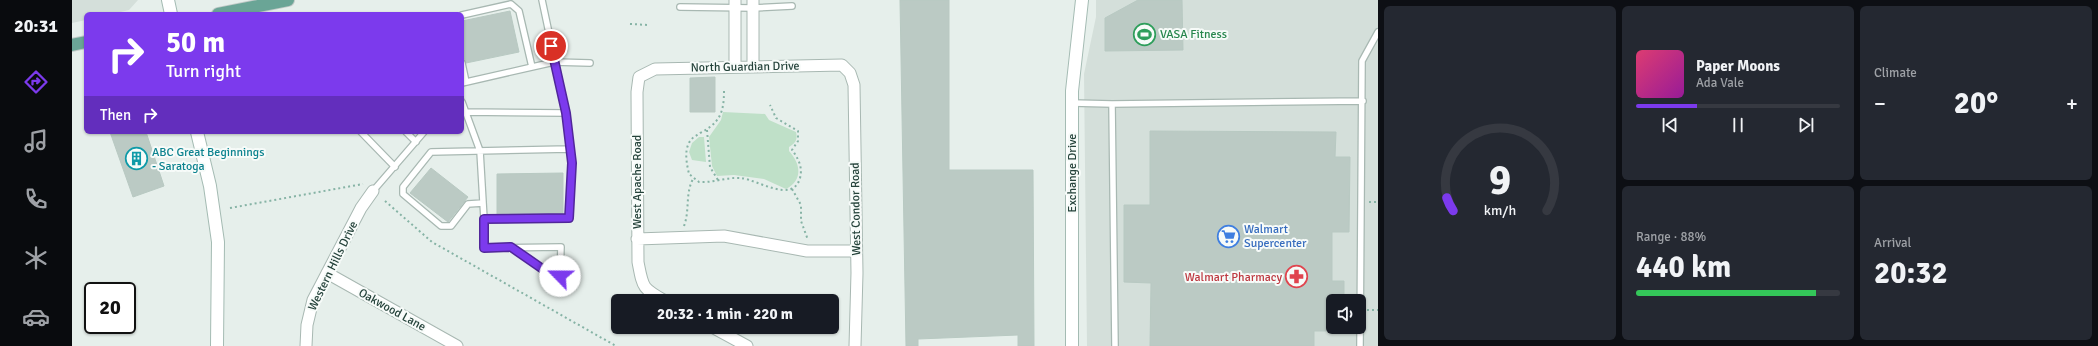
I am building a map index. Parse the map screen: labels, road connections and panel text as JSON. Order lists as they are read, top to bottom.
{
  "streets": {
    "street": [
      "North Guardian Drive",
      "Exchange Drive",
      "West Apache Road",
      "West Condor Road",
      "Western Hills Drive",
      "Oakwood Lane"
    ]
  },
  "crossings": [
    ["North Guardian Drive", "West Apache Road"],
    ["North Guardian Drive", "West Condor Road"],
    ["Western Hills Drive", "Oakwood Lane"]
  ],
  "places": {
    "sports": ["VASA Fitness"],
    "building": ["ABC Great Beginnings - Saratoga"],
    "supermarket": ["Walmart Supercenter"],
    "pharmacy": ["Walmart Pharmacy"]
  },
  "page": {
    "tabs": "20:31",
    "tile": [
      "Climate",
      ["Range · 88%", "440 km"],
      ["Arrival", "20:32"]
    ],
    "turn": ["50 m", "Turn right"],
    "song": ["Paper Moons", "Ada Vale"],
    "heat": ["−", "20°", "+"],
    "then": "Then",
    "limit": "20",
    "trip": "20:32 · 1 min · 220 m",
    "gauge": ["9", "km/h"]
  }
}
